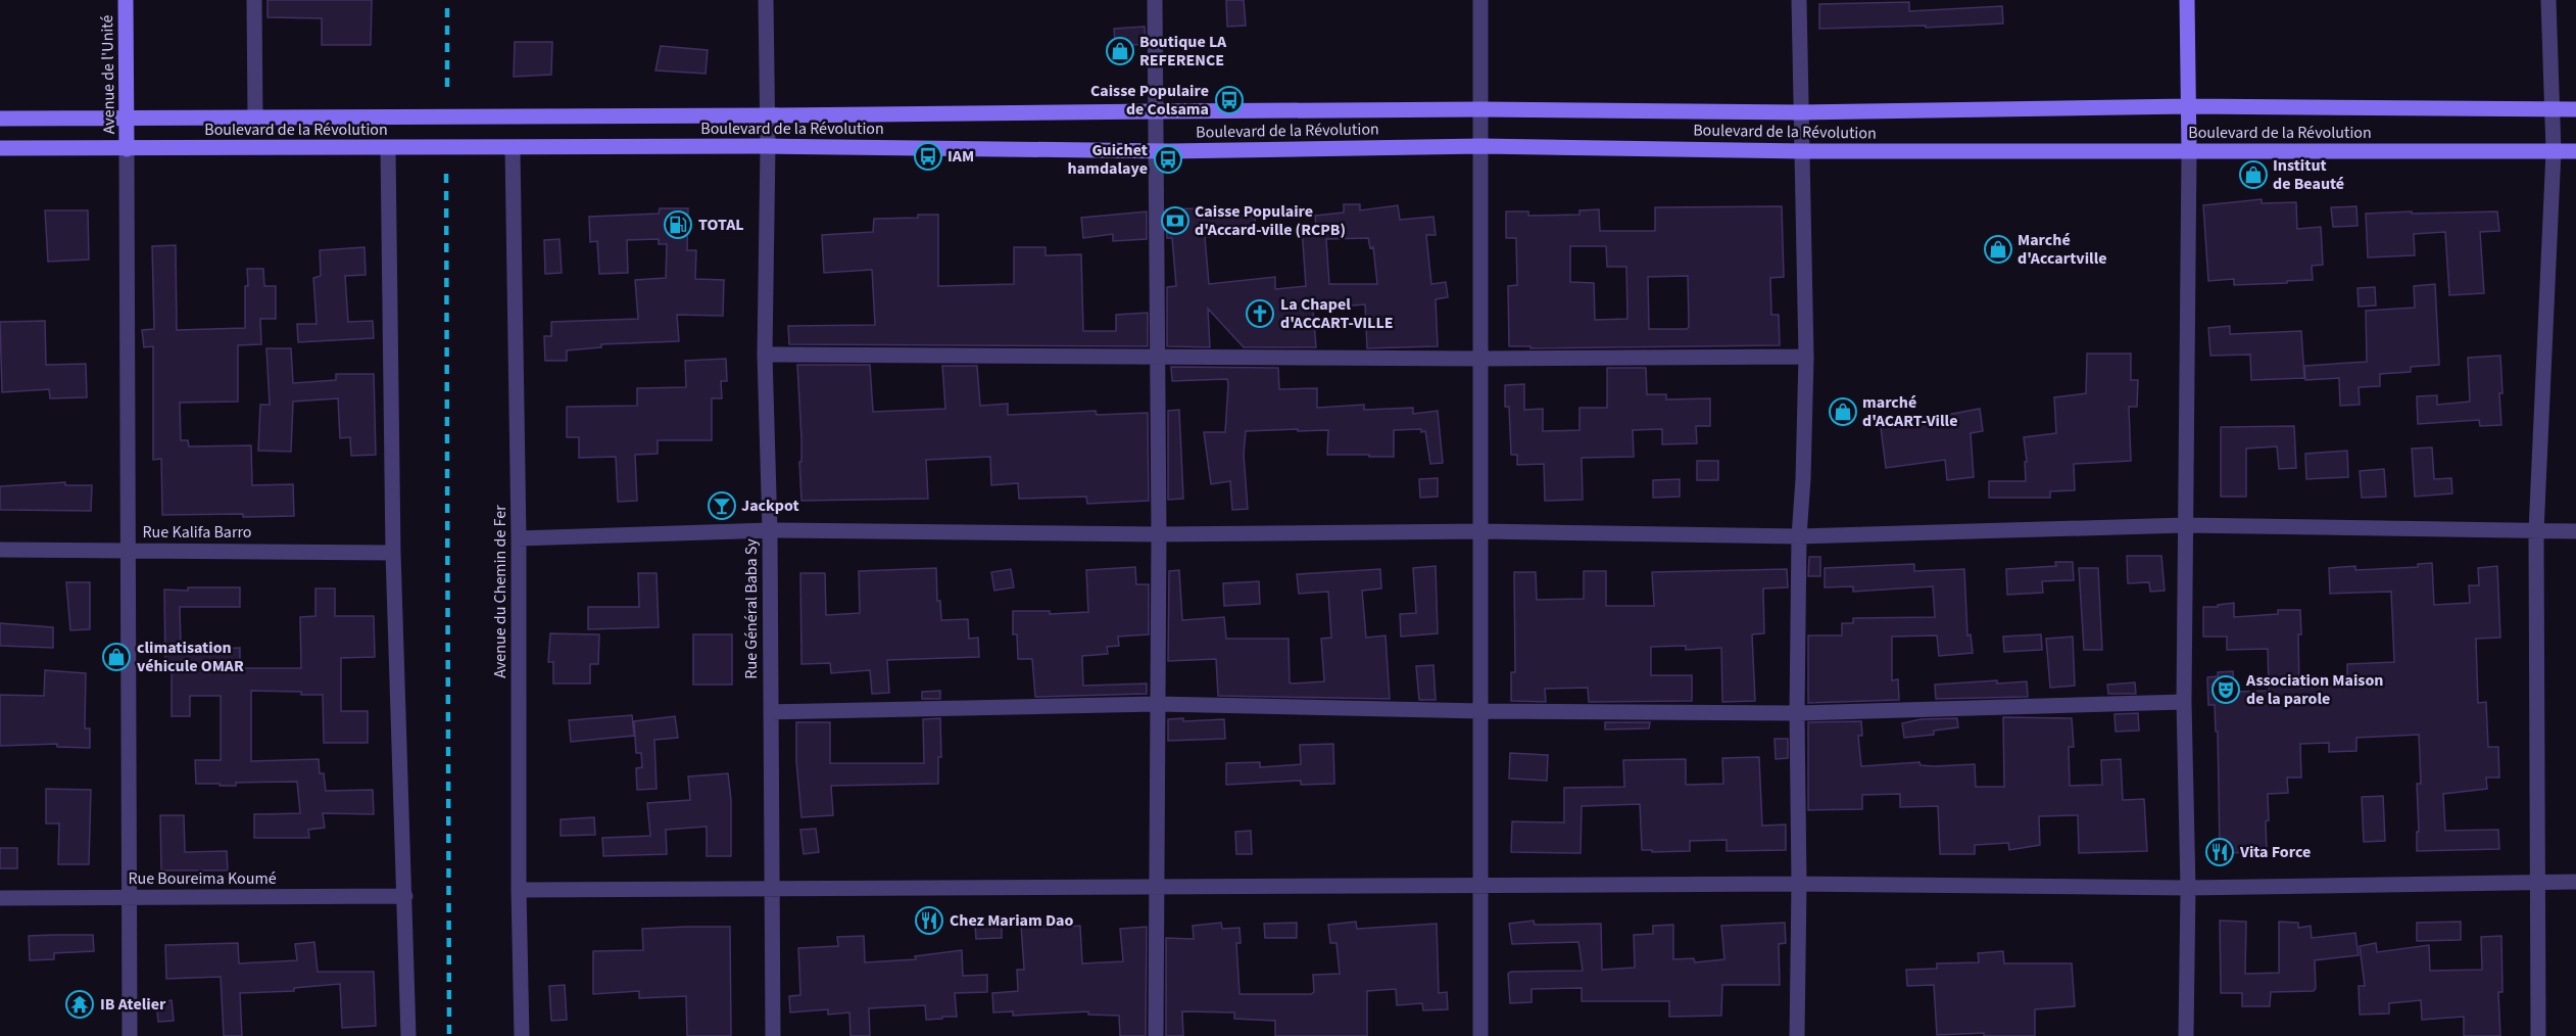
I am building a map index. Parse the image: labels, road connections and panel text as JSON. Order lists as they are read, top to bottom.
{
  "streets": {
    "main road": ["Avenue de l'Unité", "Boulevard de la Révolution"],
    "street": [
      "Rue Kalifa Barro",
      "Avenue du Chemin de Fer",
      "Rue Général Baba Sy",
      "Rue Boureima Koumé"
    ]
  },
  "crossings": [
    ["Avenue de l'Unité", "Boulevard de la Révolution"],
    ["Boulevard de la Révolution", "Avenue du Chemin de Fer"],
    ["Boulevard de la Révolution", "Rue Général Baba Sy"]
  ],
  "places": {
    "shop": [
      "Boutique LA REFERENCE",
      "Institut de Beauté",
      "Marché d'Accartville",
      "marché d'ACART-Ville",
      "climatisation véhicule OMAR"
    ],
    "bus stop": ["Caisse Populaire de Colsama", "IAM", "Guichet hamdalaye"],
    "bank": ["Caisse Populaire d'Accard-ville (RCPB)"],
    "fuel station": ["TOTAL"],
    "church": ["La Chapel d'ACCART-VILLE"],
    "bar": ["Jackpot"],
    "theatre": ["Association Maison de la parole"],
    "restaurant": ["Vita Force", "Chez Mariam Dao"],
    "temple": ["IB Atelier"]
  }
}
